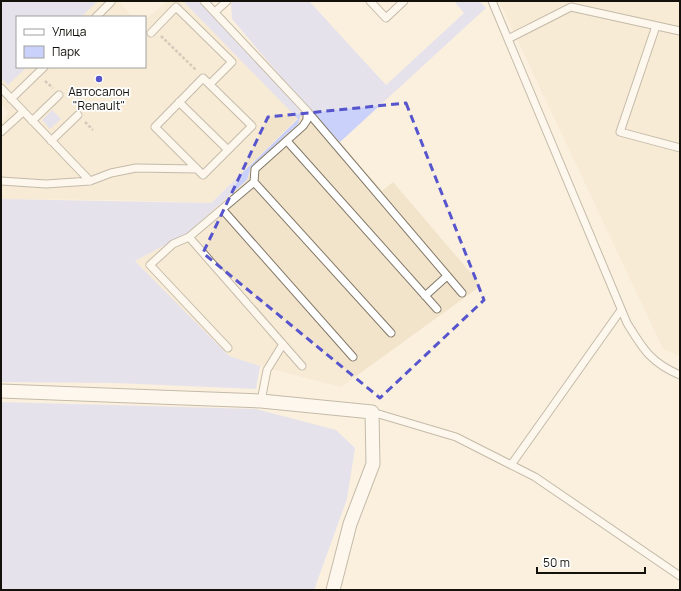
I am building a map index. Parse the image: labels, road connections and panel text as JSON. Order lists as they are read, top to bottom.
{
  "places": ["Автосалон \"Renault\""],
  "legend": ["Улица", "Парк"],
  "scale_bar": "50 m"
}
